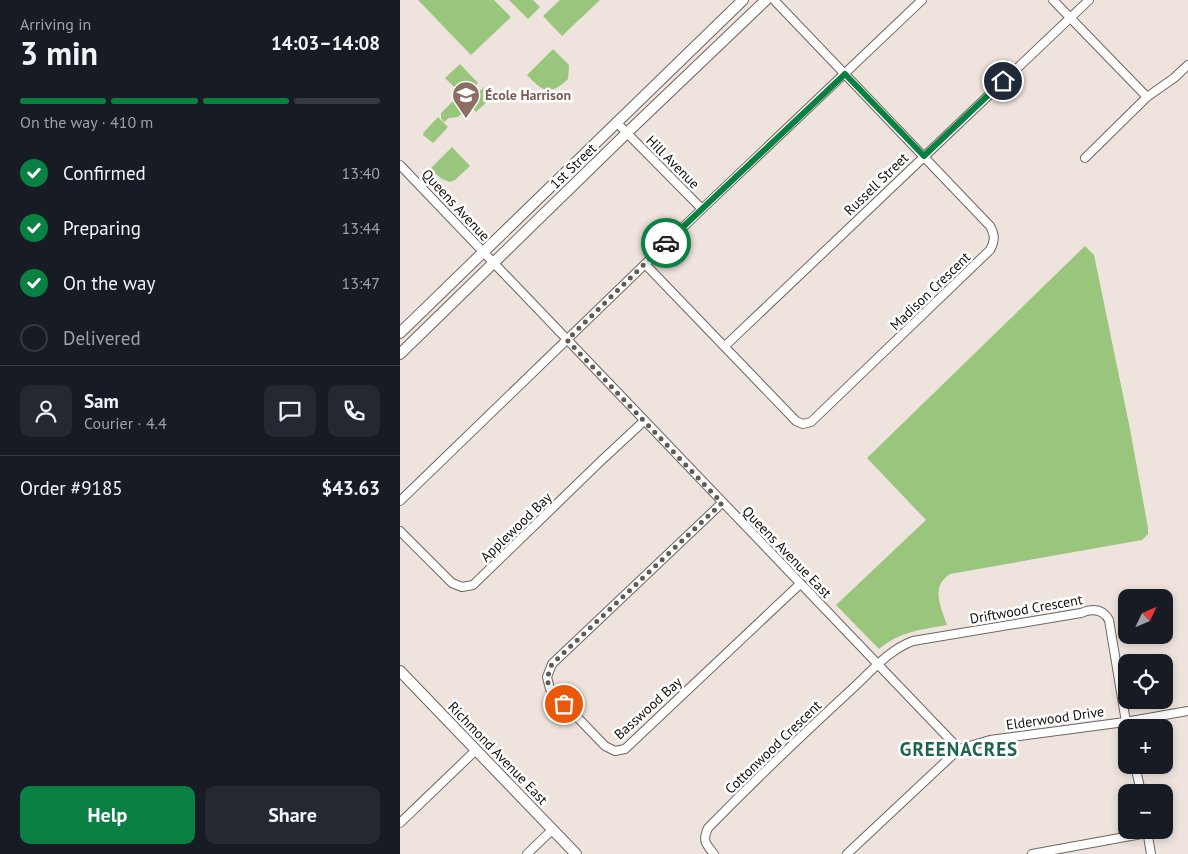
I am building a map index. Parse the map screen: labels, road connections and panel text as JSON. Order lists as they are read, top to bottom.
{
  "streets": {
    "main road": ["1st Street", "Richmond Avenue East"],
    "street": [
      "Hill Avenue",
      "Russell Street",
      "Queens Avenue",
      "Madison Crescent",
      "Applewood Bay",
      "Queens Avenue East",
      "Driftwood Crescent",
      "Basswood Bay",
      "Elderwood Drive",
      "Cottonwood Crescent"
    ]
  },
  "crossings": [
    ["Hill Avenue", "1st Street"],
    ["1st Street", "Queens Avenue"],
    ["1st Street", "Queens Avenue East"],
    ["Russell Street", "Madison Crescent"],
    ["Queens Avenue", "Queens Avenue East"],
    ["Applewood Bay", "Queens Avenue East"],
    ["Queens Avenue East", "Driftwood Crescent"],
    ["Queens Avenue East", "Basswood Bay"],
    ["Queens Avenue East", "Elderwood Drive"],
    ["Queens Avenue East", "Cottonwood Crescent"],
    ["Driftwood Crescent", "Cottonwood Crescent"]
  ],
  "districts": ["GREENACRES"],
  "places": {
    "school or university": ["École Harrison"]
  },
  "north": "top right",
  "page": {
    "heading": ["3 min", "Arriving in", "14:03–14:08"],
    "panel": [
      "Sam",
      "Courier · 4.4",
      "Order #9185",
      "$43.63"
    ],
    "bar": "On the way · 410 m",
    "list": [
      ["Confirmed", "13:40"],
      ["Preparing", "13:44"],
      ["On the way", "13:47"],
      "Delivered"
    ],
    "map_buttons": ["+", "−"],
    "buttons": ["Help", "Share"]
  }
}
